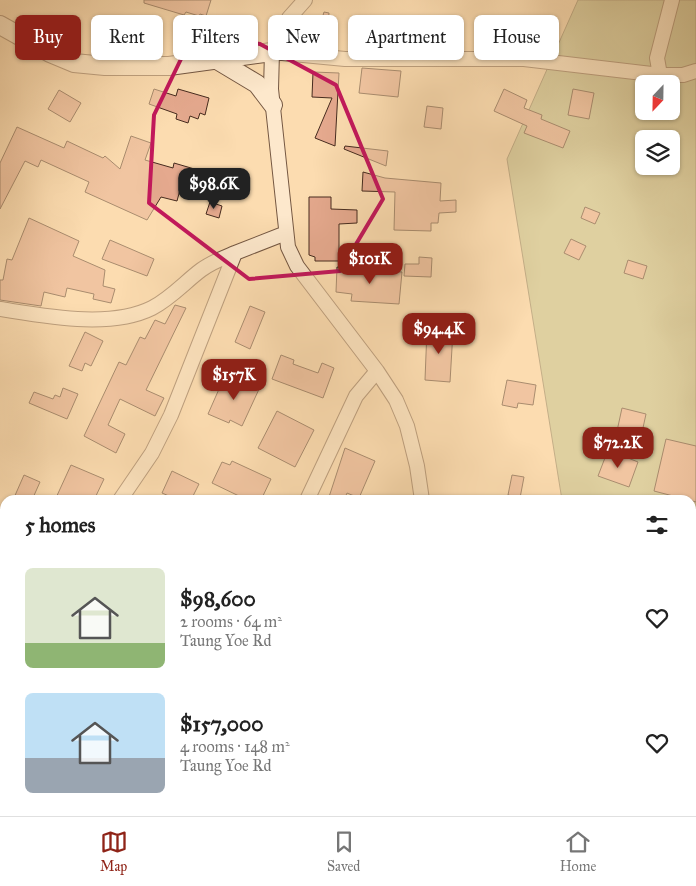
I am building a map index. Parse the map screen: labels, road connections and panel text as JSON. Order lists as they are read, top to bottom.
{
  "north": "bottom",
  "page": {
    "chip": [
      "Buy",
      "Rent",
      "Filters",
      "New",
      "Apartment",
      "House"
    ],
    "price": [
      "$98.6K",
      "$101K",
      "$94.4K",
      "$157K",
      "$72.2K"
    ],
    "heading": "5 homes",
    "list": [
      {
        "name": "$98,600",
        "note": "2 rooms · 64 m² · Taung Yoe Rd"
      },
      {
        "name": "$157,000",
        "note": "4 rooms · 148 m² · Taung Yoe Rd"
      }
    ],
    "tabs": ["Map", "Saved", "Home"]
  }
}
